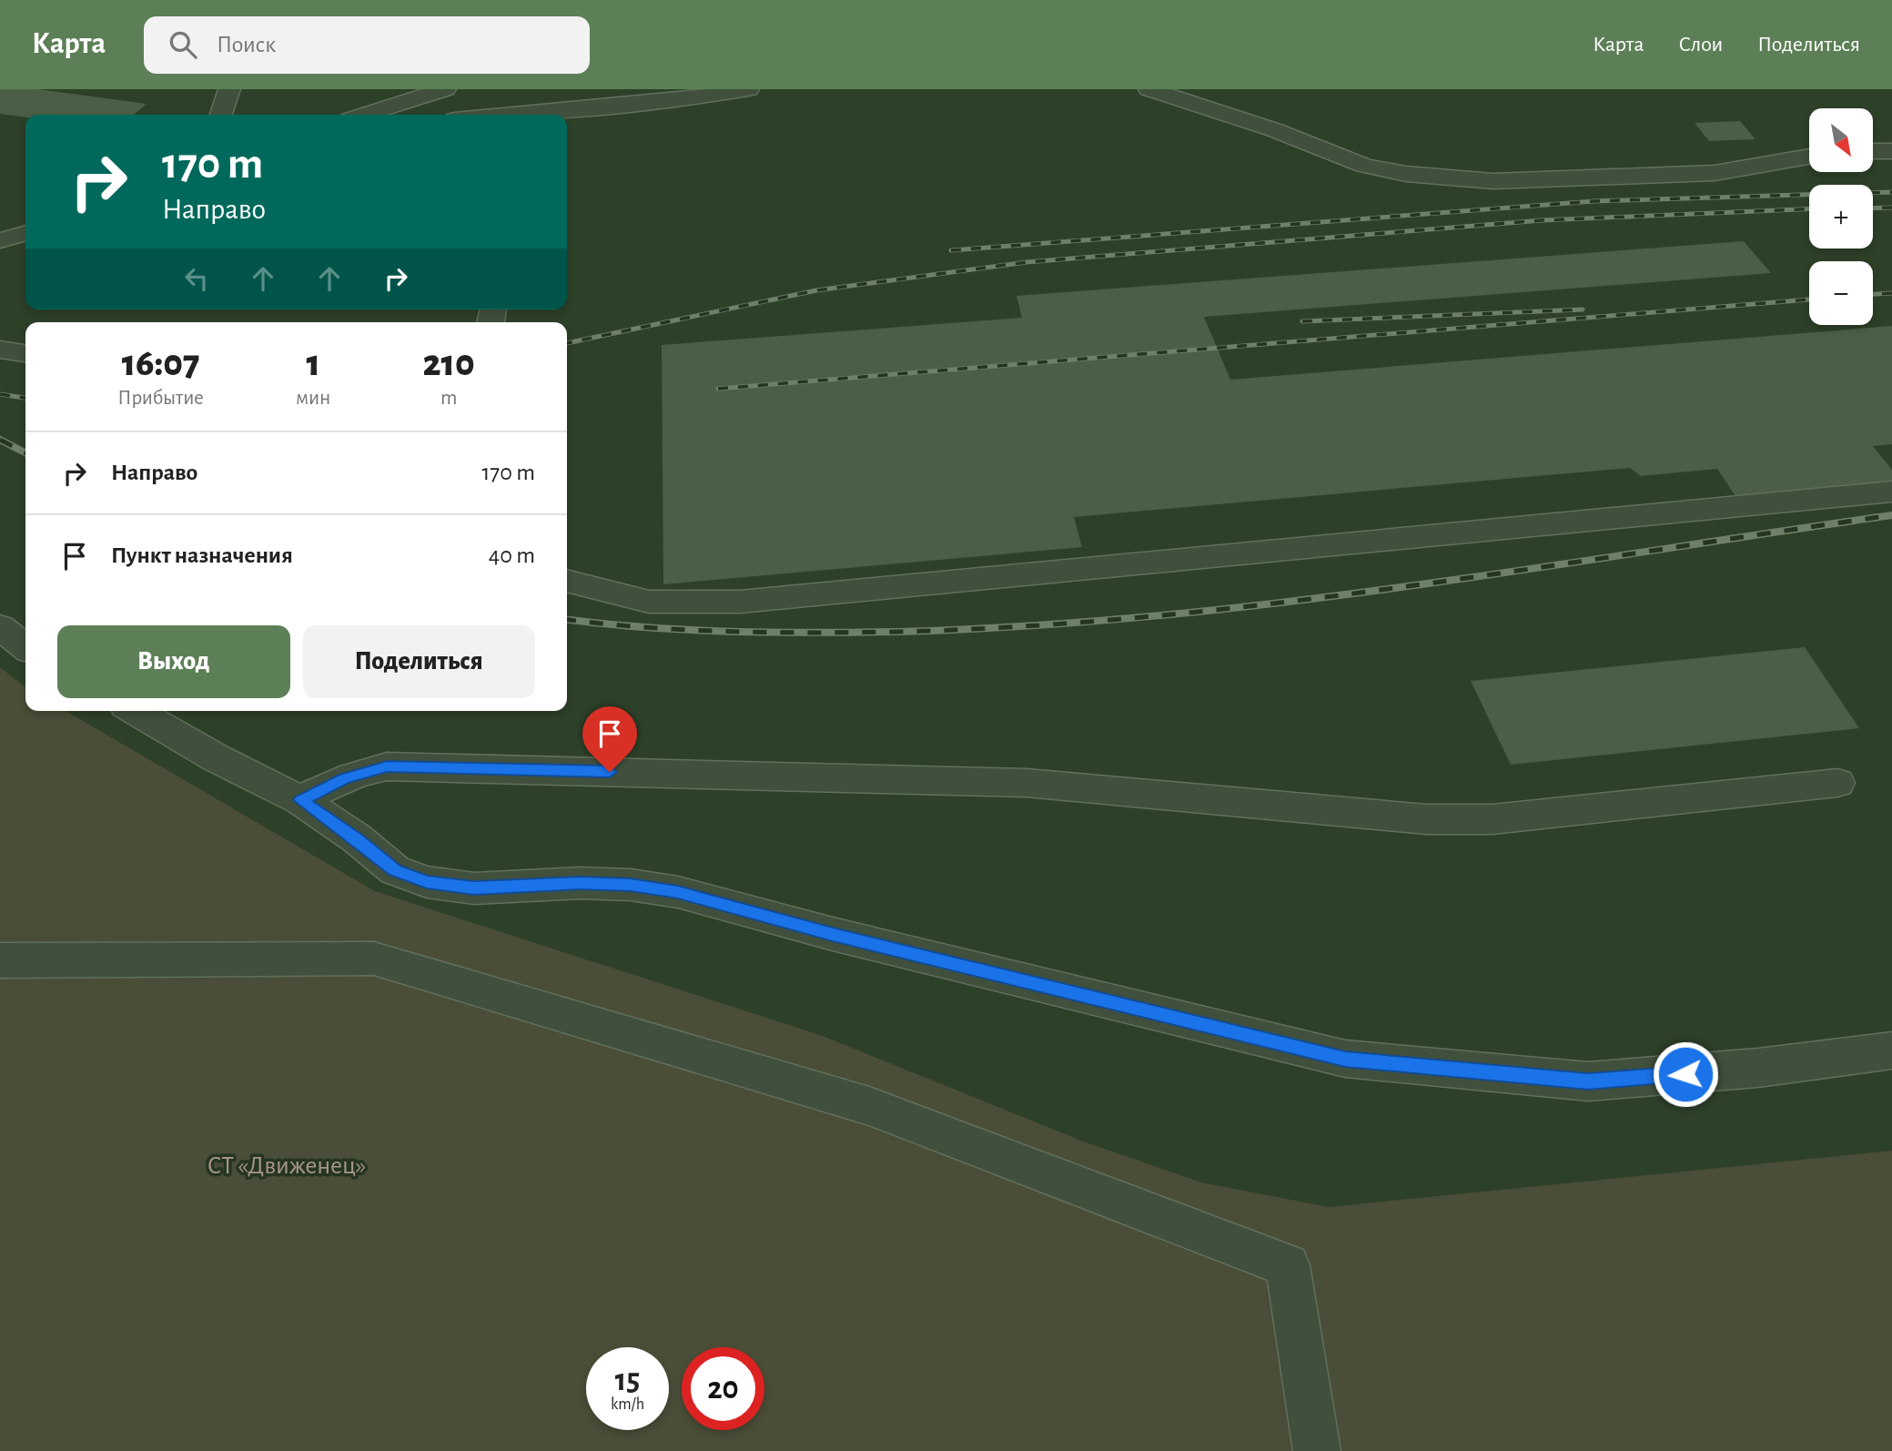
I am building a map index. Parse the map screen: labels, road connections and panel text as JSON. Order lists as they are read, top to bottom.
{
  "parks": ["СТ «Движенец»"],
  "north": "bottom right",
  "page": {
    "header": "Карта",
    "search": "Поиск",
    "nav": ["Карта", "Слои", "Поделиться"],
    "map_buttons": ["+", "−"],
    "turn": ["170 m", "Направо"],
    "eta": [
      "16:07",
      "Прибытие",
      "1",
      "мин",
      "210",
      "m"
    ],
    "list": [
      {
        "name": "Направо",
        "value": "170 m"
      },
      {
        "name": "Пункт назначения",
        "value": "40 m"
      }
    ],
    "buttons": ["Выход", "Поделиться"],
    "speed": "15 km/h",
    "limit": "20"
  }
}
